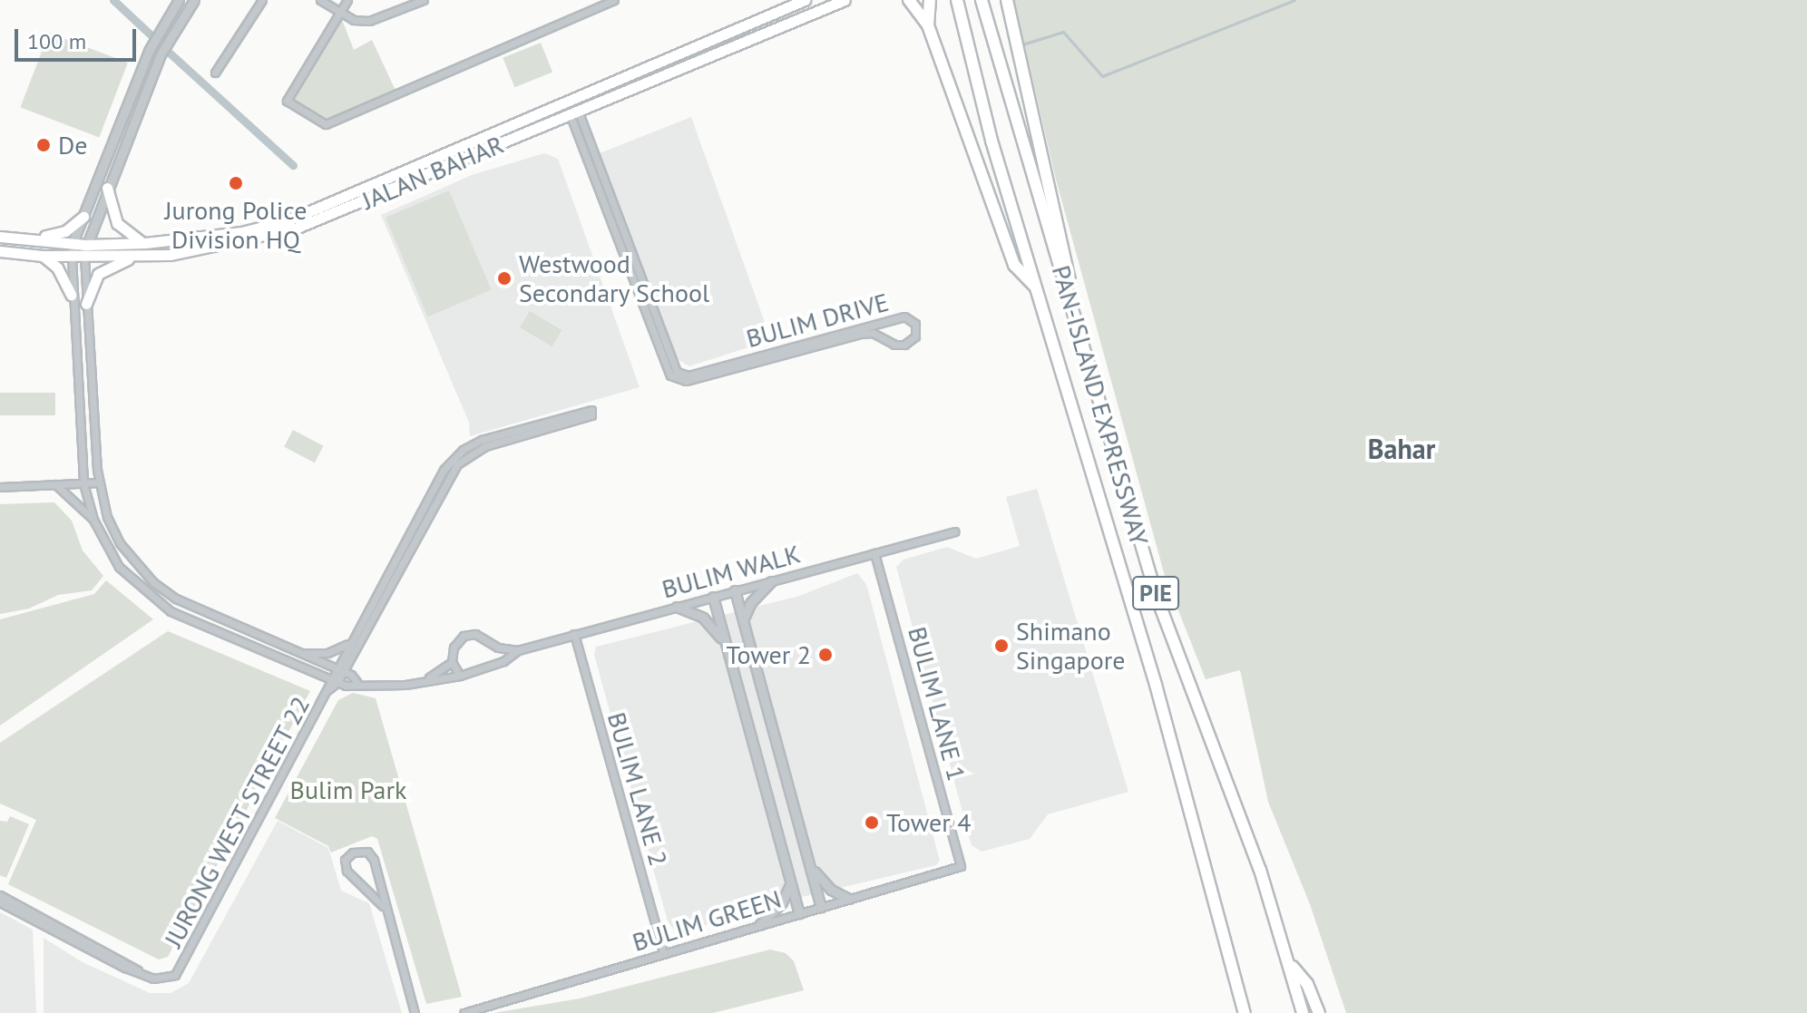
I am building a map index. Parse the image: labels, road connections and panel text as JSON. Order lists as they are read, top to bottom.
{
  "streets": {
    "highway": ["PAN-ISLAND EXPRESSWAY", "PIE"],
    "main road": ["JALAN BAHAR"],
    "street": [
      "BULIM DRIVE",
      "BULIM WALK",
      "BULIM LANE 1",
      "BULIM LANE 2",
      "JURONG WEST STREET 22",
      "BULIM GREEN"
    ]
  },
  "crossings": [
    ["JALAN BAHAR", "BULIM DRIVE"],
    ["BULIM WALK", "BULIM LANE 1"],
    ["BULIM WALK", "BULIM LANE 2"],
    ["BULIM WALK", "JURONG WEST STREET 22"],
    ["BULIM LANE 1", "BULIM GREEN"],
    ["BULIM LANE 2", "BULIM GREEN"]
  ],
  "districts": ["Bahar"],
  "parks": ["Bulim Park"],
  "places": [
    "De",
    "Jurong Police Division HQ",
    "Westwood Secondary School",
    "Shimano Singapore",
    "Tower 2",
    "Tower 4"
  ],
  "scale_bar": "100 m"
}
